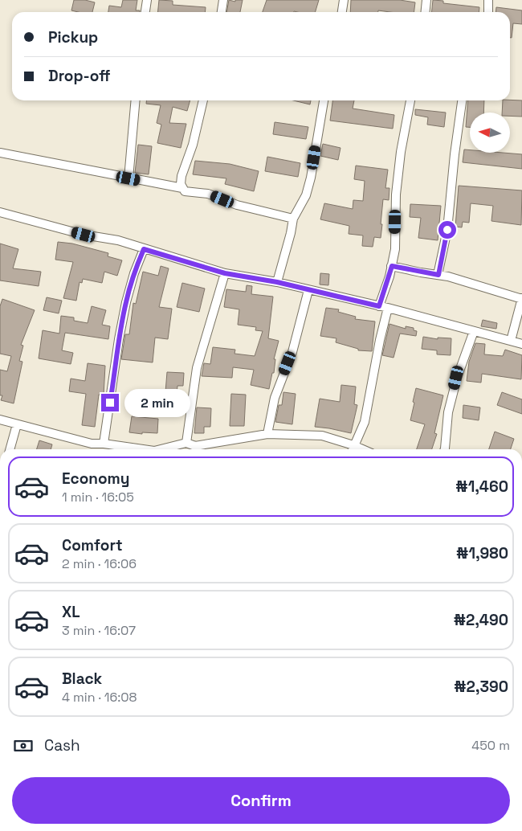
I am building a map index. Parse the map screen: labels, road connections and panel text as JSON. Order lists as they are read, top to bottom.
{
  "north": "left",
  "page": {
    "banner": ["Pickup", "Drop-off"],
    "bubble": "2 min",
    "list": [
      {
        "name": "Economy",
        "note": "1 min · 16:05",
        "value": "₦1,460"
      },
      {
        "name": "Comfort",
        "note": "2 min · 16:06",
        "value": "₦1,980"
      },
      {
        "name": "XL",
        "note": "3 min · 16:07",
        "value": "₦2,490"
      },
      {
        "name": "Black",
        "note": "4 min · 16:08",
        "value": "₦2,390"
      }
    ],
    "pay": ["Cash", "450 m"],
    "buttons": "Confirm"
  }
}
